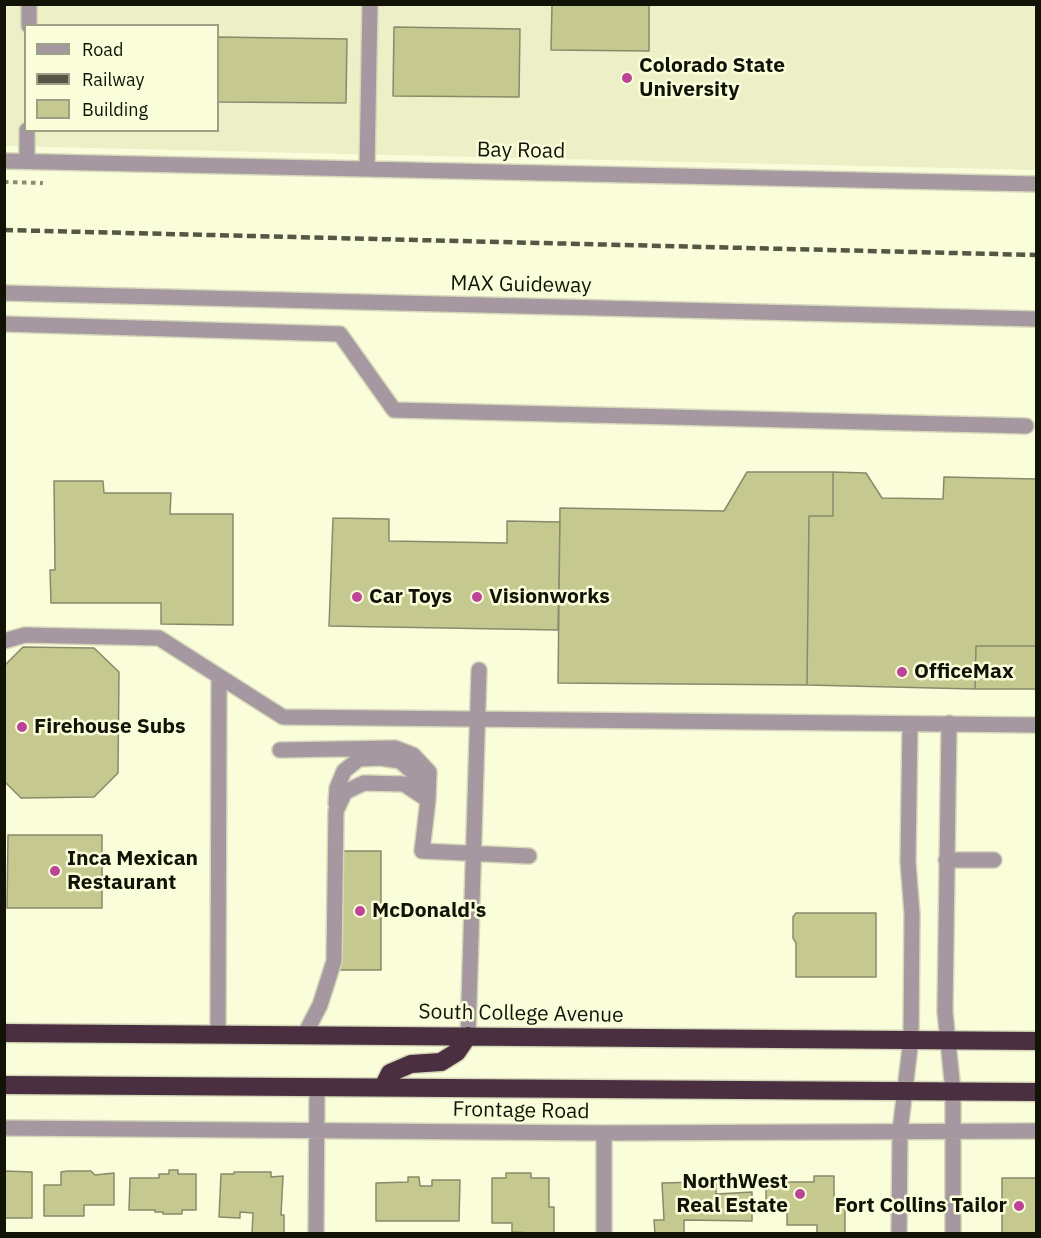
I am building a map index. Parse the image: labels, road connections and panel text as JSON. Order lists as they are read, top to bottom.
{
  "streets": {
    "highway": ["South College Avenue"],
    "street": ["Bay Road", "MAX Guideway", "Frontage Road"]
  },
  "places": [
    "Colorado State University",
    "Car Toys",
    "Visionworks",
    "OfficeMax",
    "Firehouse Subs",
    "Inca Mexican Restaurant",
    "McDonald's",
    "NorthWest Real Estate",
    "Fort Collins Tailor"
  ],
  "legend": ["Road", "Railway", "Building"]
}
